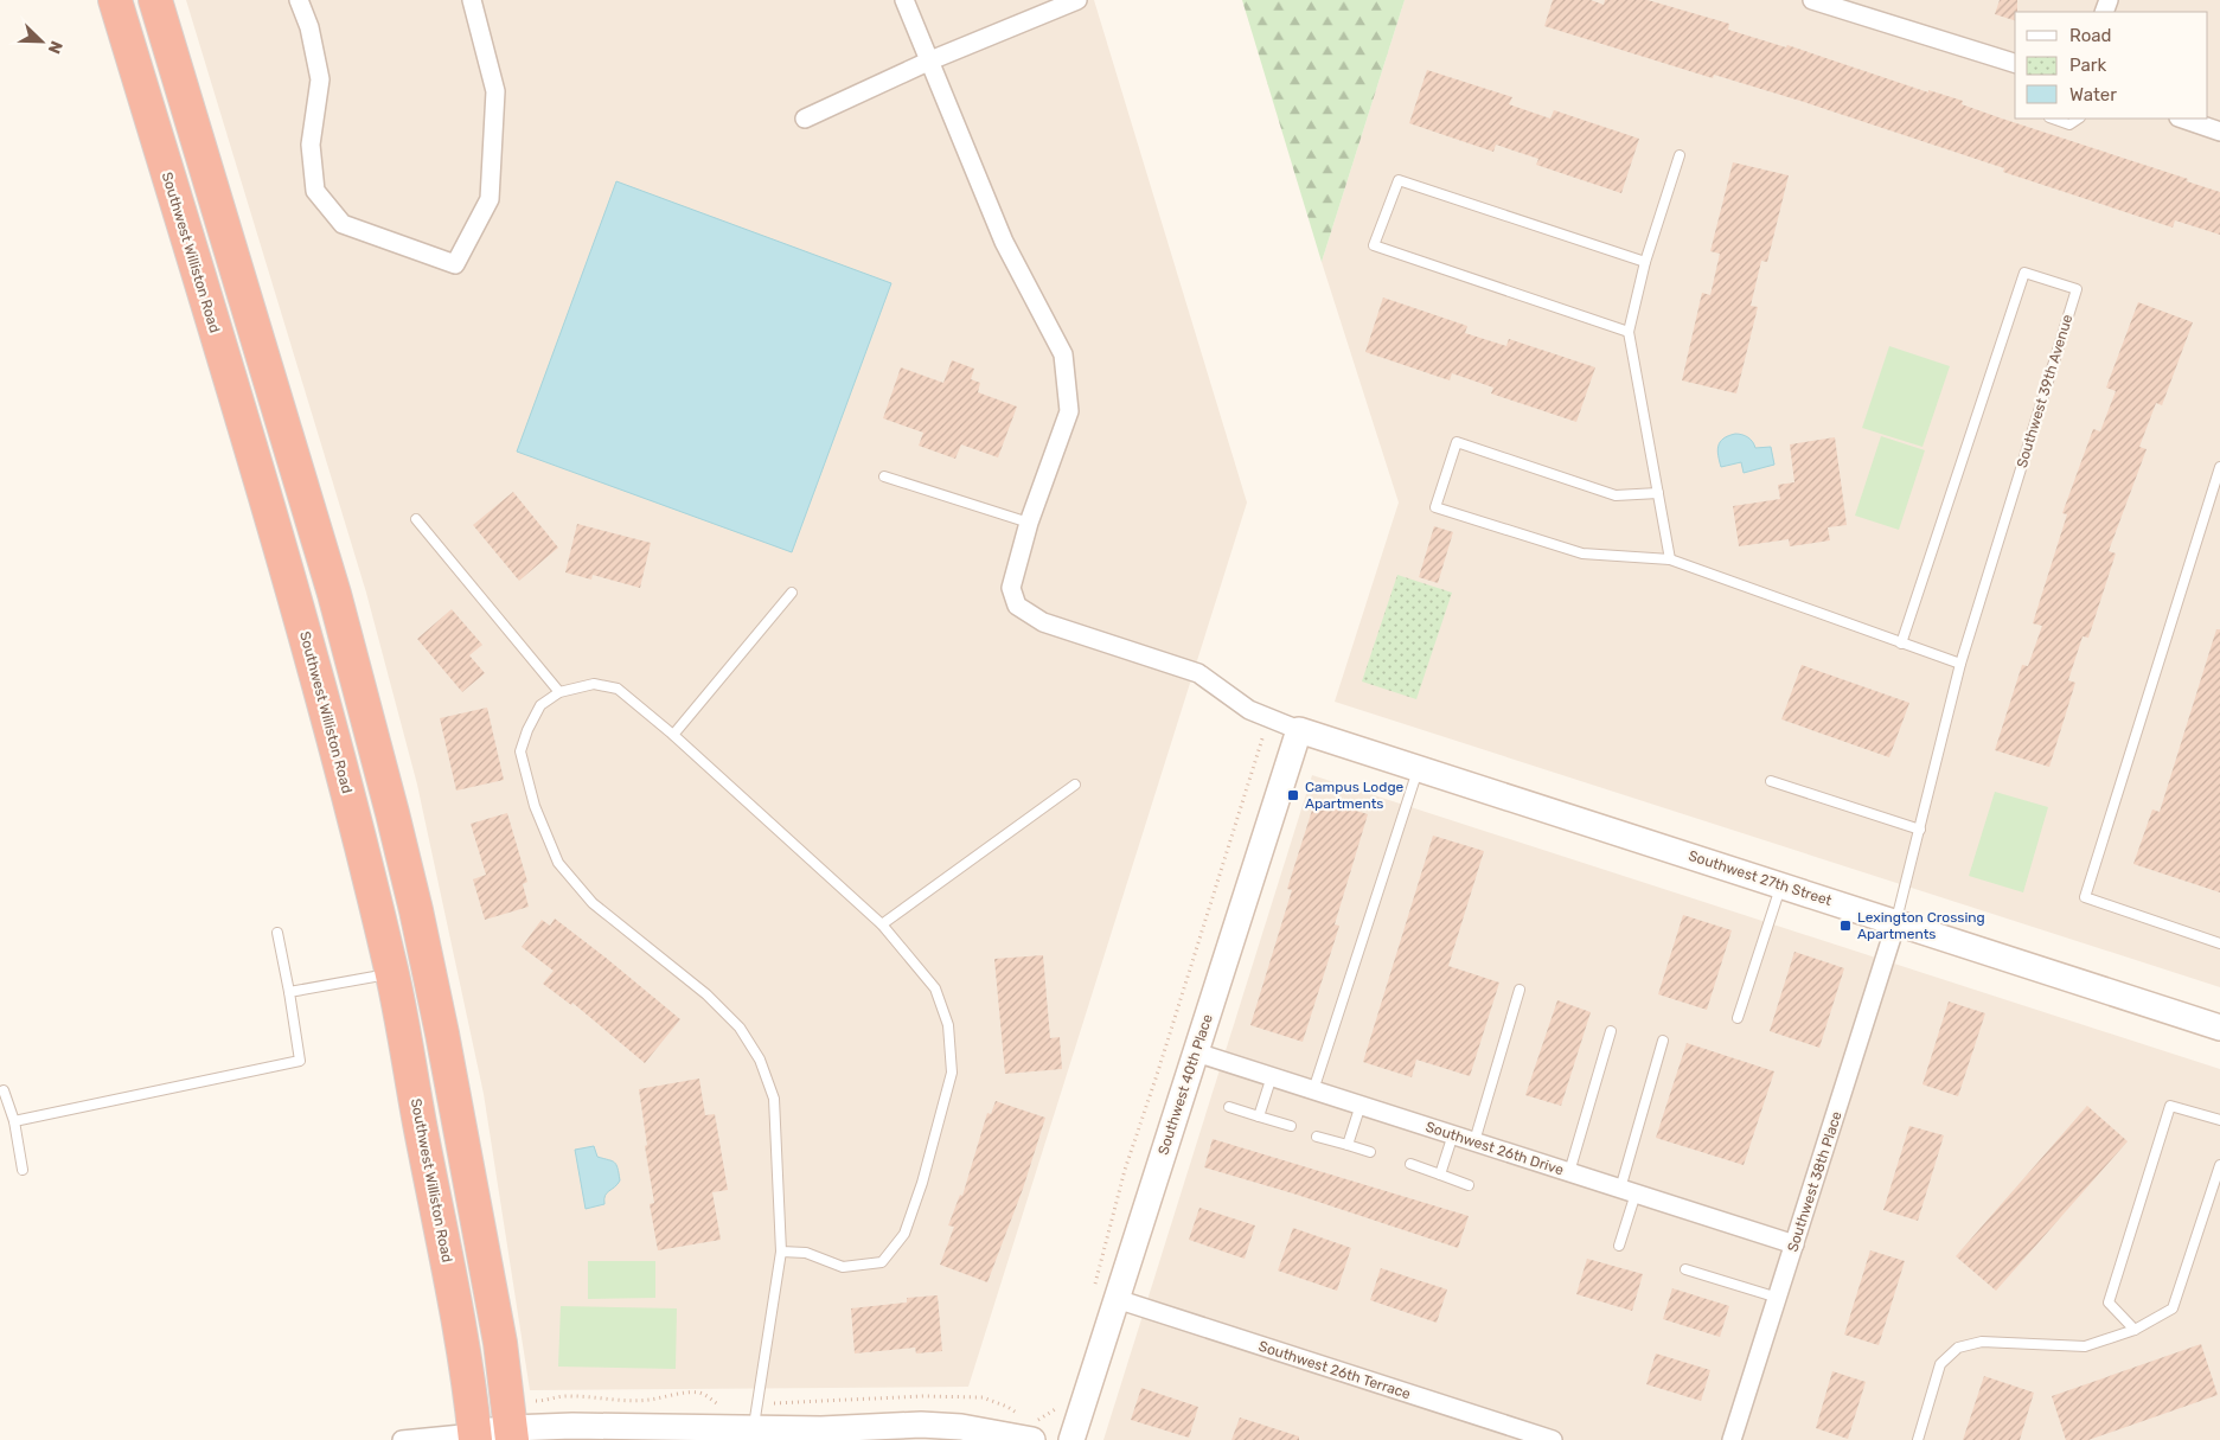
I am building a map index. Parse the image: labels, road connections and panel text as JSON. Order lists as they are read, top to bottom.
{
  "streets": {
    "highway": ["Southwest Williston Road"],
    "street": [
      "Southwest 27th Street",
      "Southwest 40th Place",
      "Southwest 26th Drive",
      "Southwest 38th Place",
      "Southwest 26th Terrace"
    ],
    "lane": ["Southwest 39th Avenue"]
  },
  "crossings": [
    ["Southwest 39th Avenue", "Southwest 27th Street"],
    ["Southwest 39th Avenue", "Southwest 38th Place"],
    ["Southwest 27th Street", "Southwest 40th Place"],
    ["Southwest 27th Street", "Southwest 38th Place"],
    ["Southwest 40th Place", "Southwest 26th Drive"],
    ["Southwest 40th Place", "Southwest 26th Terrace"],
    ["Southwest 26th Drive", "Southwest 38th Place"]
  ],
  "places": {
    "transit": ["Campus Lodge Apartments", "Lexington Crossing Apartments"]
  },
  "legend": ["Road", "Park", "Water"],
  "north": "bottom right"
}
